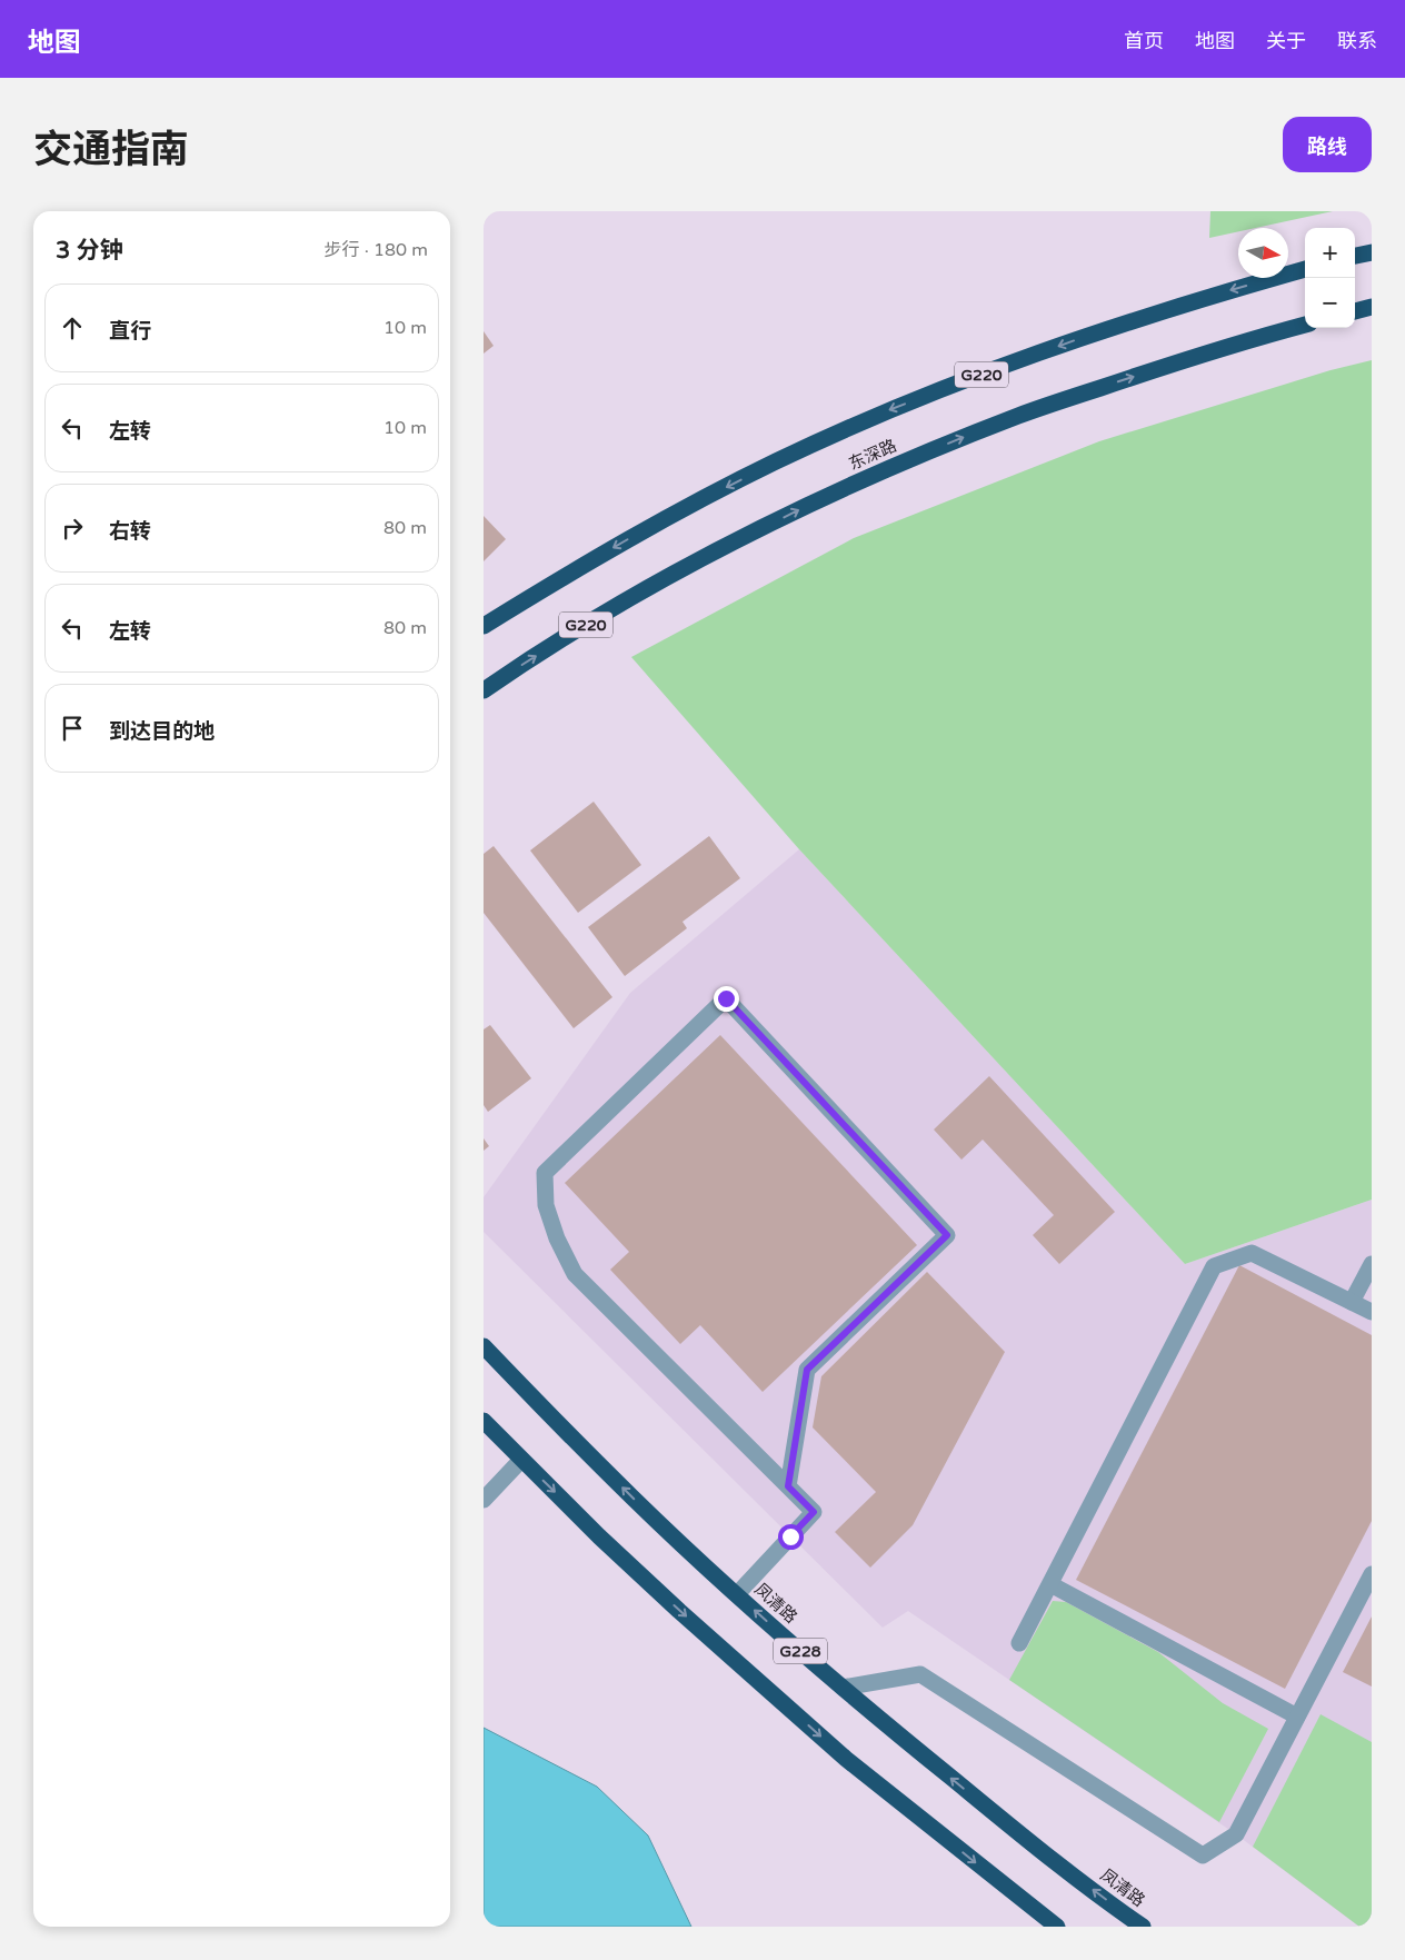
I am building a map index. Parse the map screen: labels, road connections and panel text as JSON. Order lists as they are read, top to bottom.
{
  "streets": {
    "highway": [
      "G220",
      "东深路",
      "凤清路",
      "G228"
    ]
  },
  "north": "right",
  "page": {
    "header": "地图",
    "nav": [
      "首页",
      "地图",
      "关于",
      "联系"
    ],
    "title": "交通指南",
    "buttons": "路线",
    "heading": ["3 分钟", "步行 · 180 m"],
    "map_buttons": ["+", "−"],
    "list": [
      ["直行", "10 m"],
      ["左转", "10 m"],
      ["右转", "80 m"],
      ["左转", "80 m"],
      "到达目的地"
    ]
  }
}
